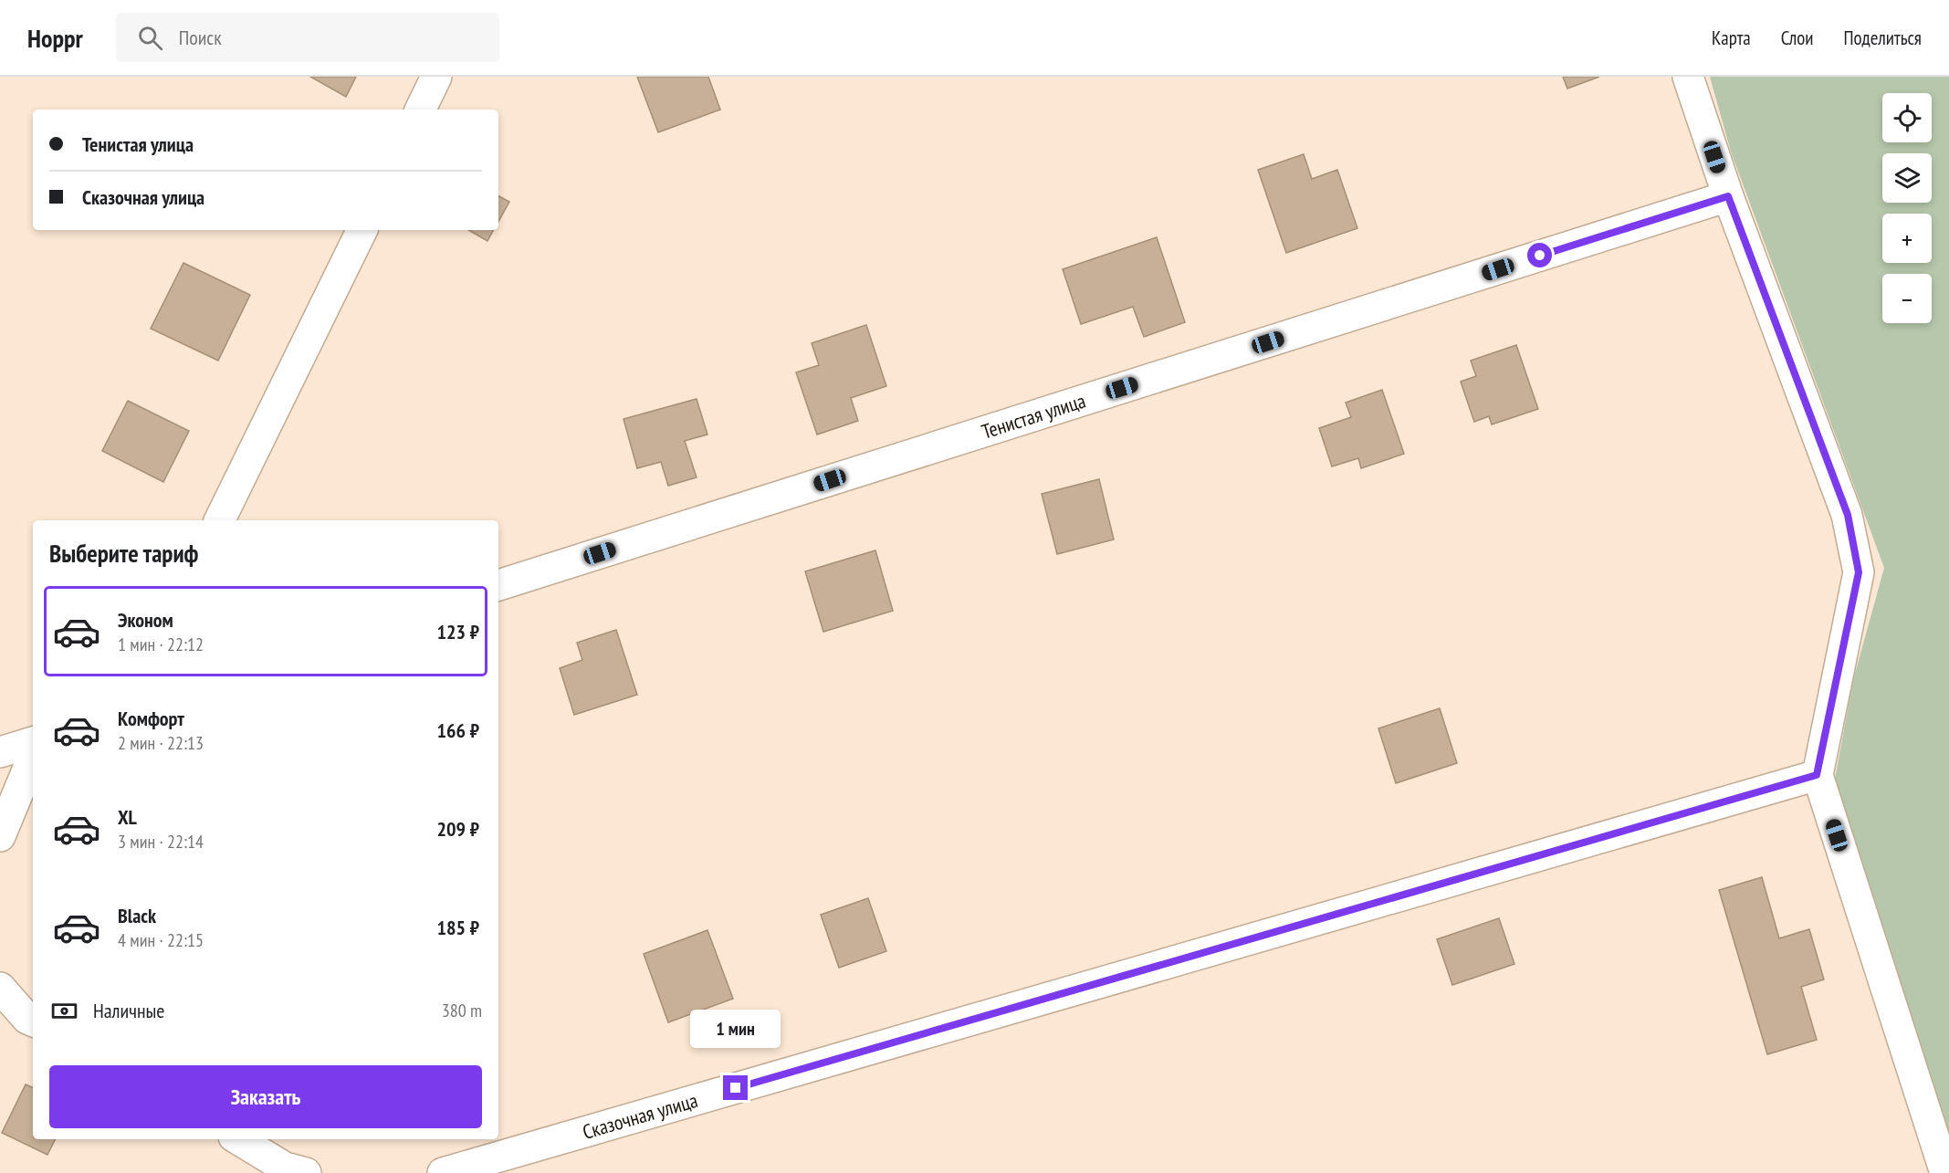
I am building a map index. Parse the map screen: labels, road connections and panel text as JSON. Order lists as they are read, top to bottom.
{
  "streets": {
    "street": ["Тенистая улица", "Сказочная улица"]
  },
  "page": {
    "header": "Hoppr",
    "search": "Поиск",
    "nav": ["Карта", "Слои", "Поделиться"],
    "map_buttons": ["+", "−"],
    "banner": ["Тенистая улица", "Сказочная улица"],
    "heading": "Выберите тариф",
    "list": [
      {
        "name": "Эконом",
        "note": "1 мин · 22:12",
        "value": "123 ₽"
      },
      {
        "name": "Комфорт",
        "note": "2 мин · 22:13",
        "value": "166 ₽"
      },
      {
        "name": "XL",
        "note": "3 мин · 22:14",
        "value": "209 ₽"
      },
      {
        "name": "Black",
        "note": "4 мин · 22:15",
        "value": "185 ₽"
      }
    ],
    "pay": ["Наличные", "380 m"],
    "bubble": "1 мин",
    "buttons": "Заказать"
  }
}
